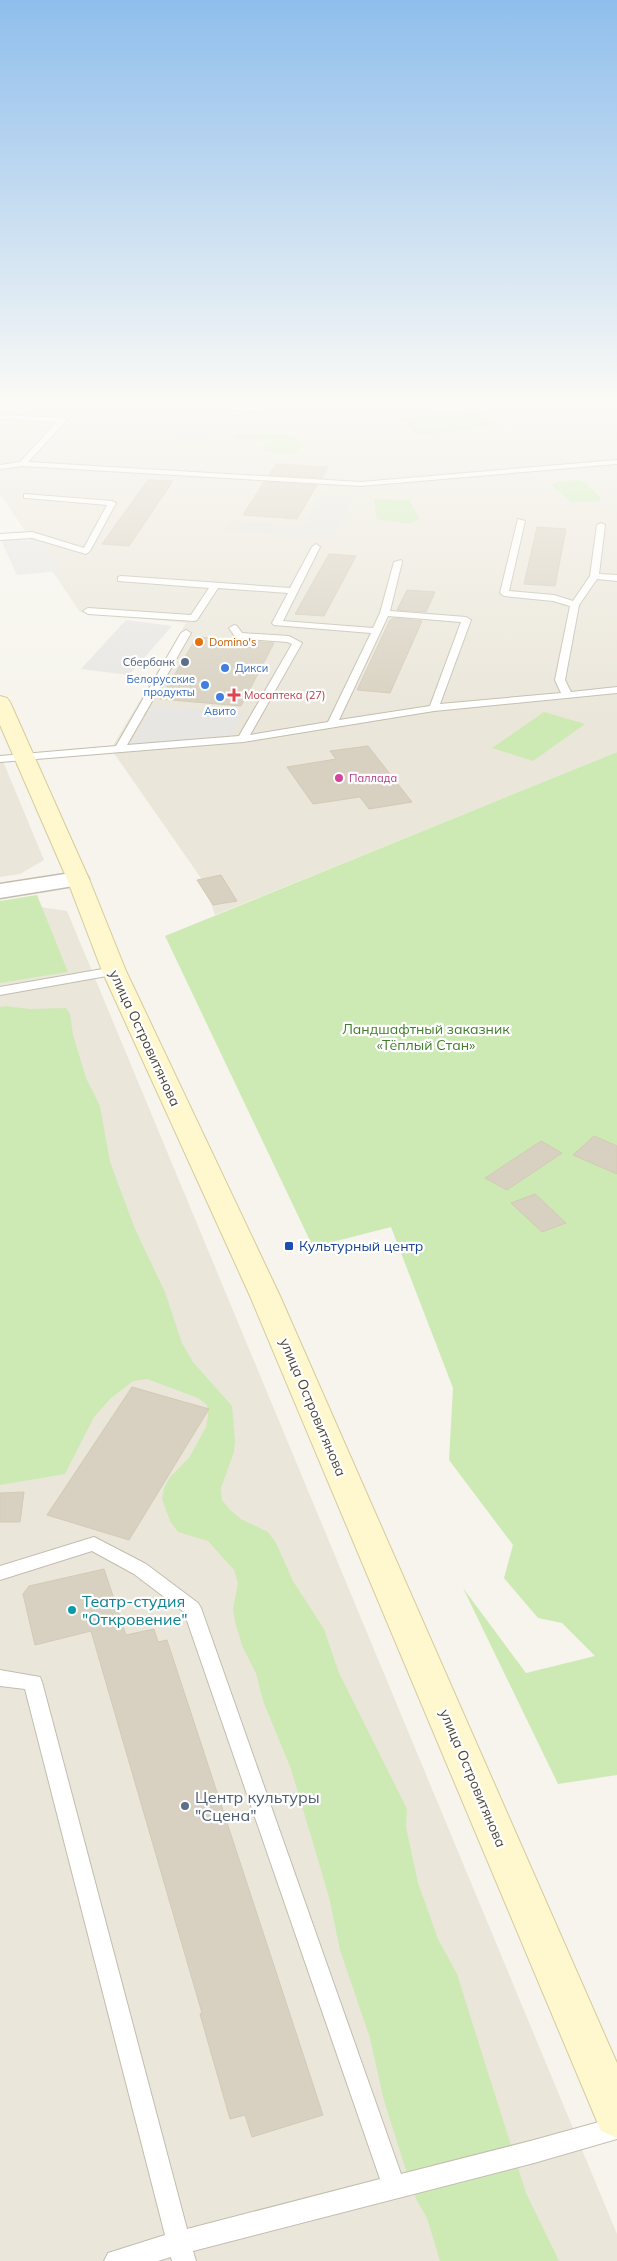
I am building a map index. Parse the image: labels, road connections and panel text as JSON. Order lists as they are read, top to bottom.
{
  "streets": {
    "main road": ["улица Островитянова"]
  },
  "parks": ["Ландшафтный заказник «Тёплый Стан»"],
  "places": {
    "other": [
      "Domino's",
      "Сбербанк",
      "Дикси",
      "Белорусские продукты",
      "Авито",
      "Паллада",
      "Театр-студия \"Откровение\"",
      "Центр культуры \"Сцена\""
    ],
    "health": ["Мосаптека (27)"],
    "transit": ["Культурный центр"]
  }
}
